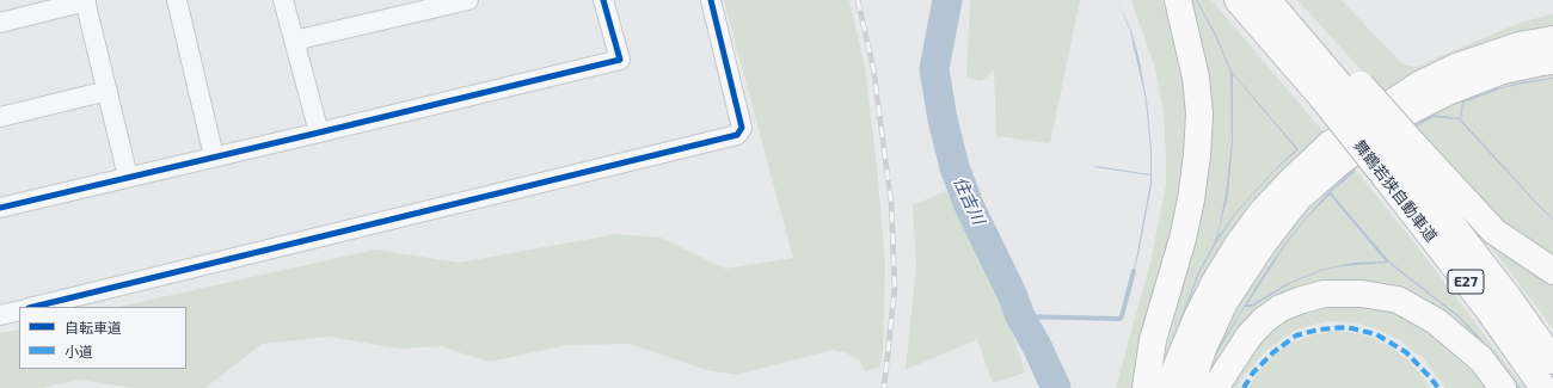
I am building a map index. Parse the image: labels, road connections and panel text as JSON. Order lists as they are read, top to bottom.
{
  "streets": {
    "highway": ["舞鶴若狭自動車道", "E27"]
  },
  "water": ["住吉川"],
  "legend": ["自転車道", "小道"]
}
